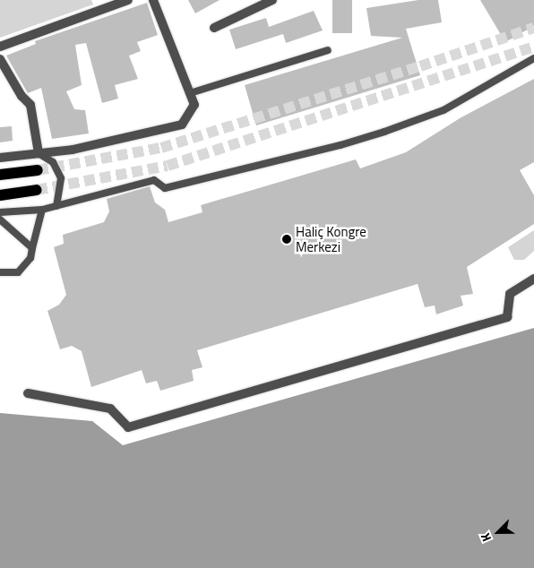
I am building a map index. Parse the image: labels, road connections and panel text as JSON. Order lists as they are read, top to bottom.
{
  "places": ["Haliç Kongre Merkezi"],
  "north": "bottom left"
}
